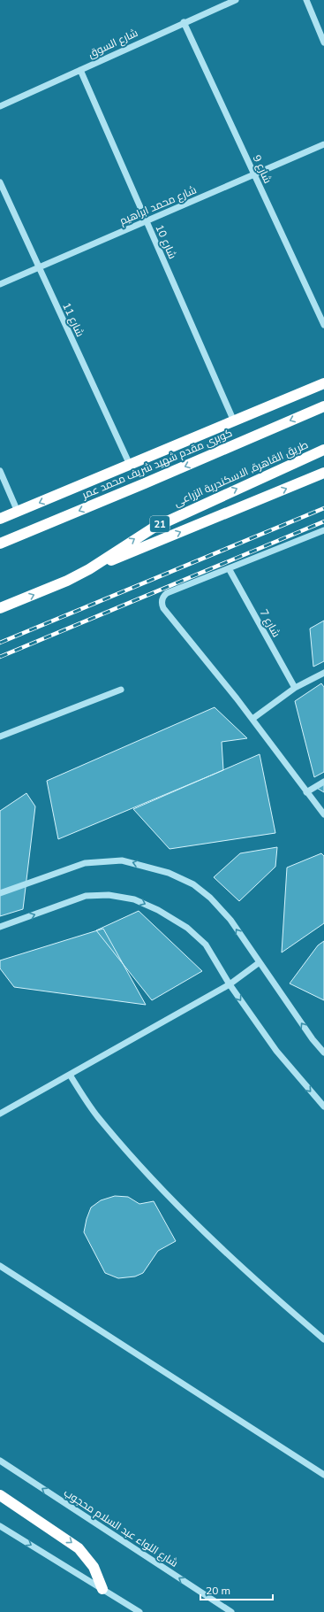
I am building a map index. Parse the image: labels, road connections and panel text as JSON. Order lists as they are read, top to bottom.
{
  "streets": {
    "highway": ["كوبرى مقدم شهيد شريف محمد عمر", "طريق القاهرة, الاسكندرية الزراعى", "21"],
    "street": [
      "شارع السوق",
      "شارع 9",
      "شارع محمد ابراهيم",
      "شارع 10",
      "شارع 11",
      "شارع 7",
      "شارع اللواء عبد السلام محجوب"
    ]
  },
  "crossings": [
    ["شارع السوق", "شارع 9"],
    ["شارع السوق", "شارع 10"],
    ["شارع 9", "شارع محمد ابراهيم"],
    ["شارع محمد ابراهيم", "شارع 10"],
    ["شارع محمد ابراهيم", "شارع 11"]
  ],
  "scale_bar": "20 m"
}
